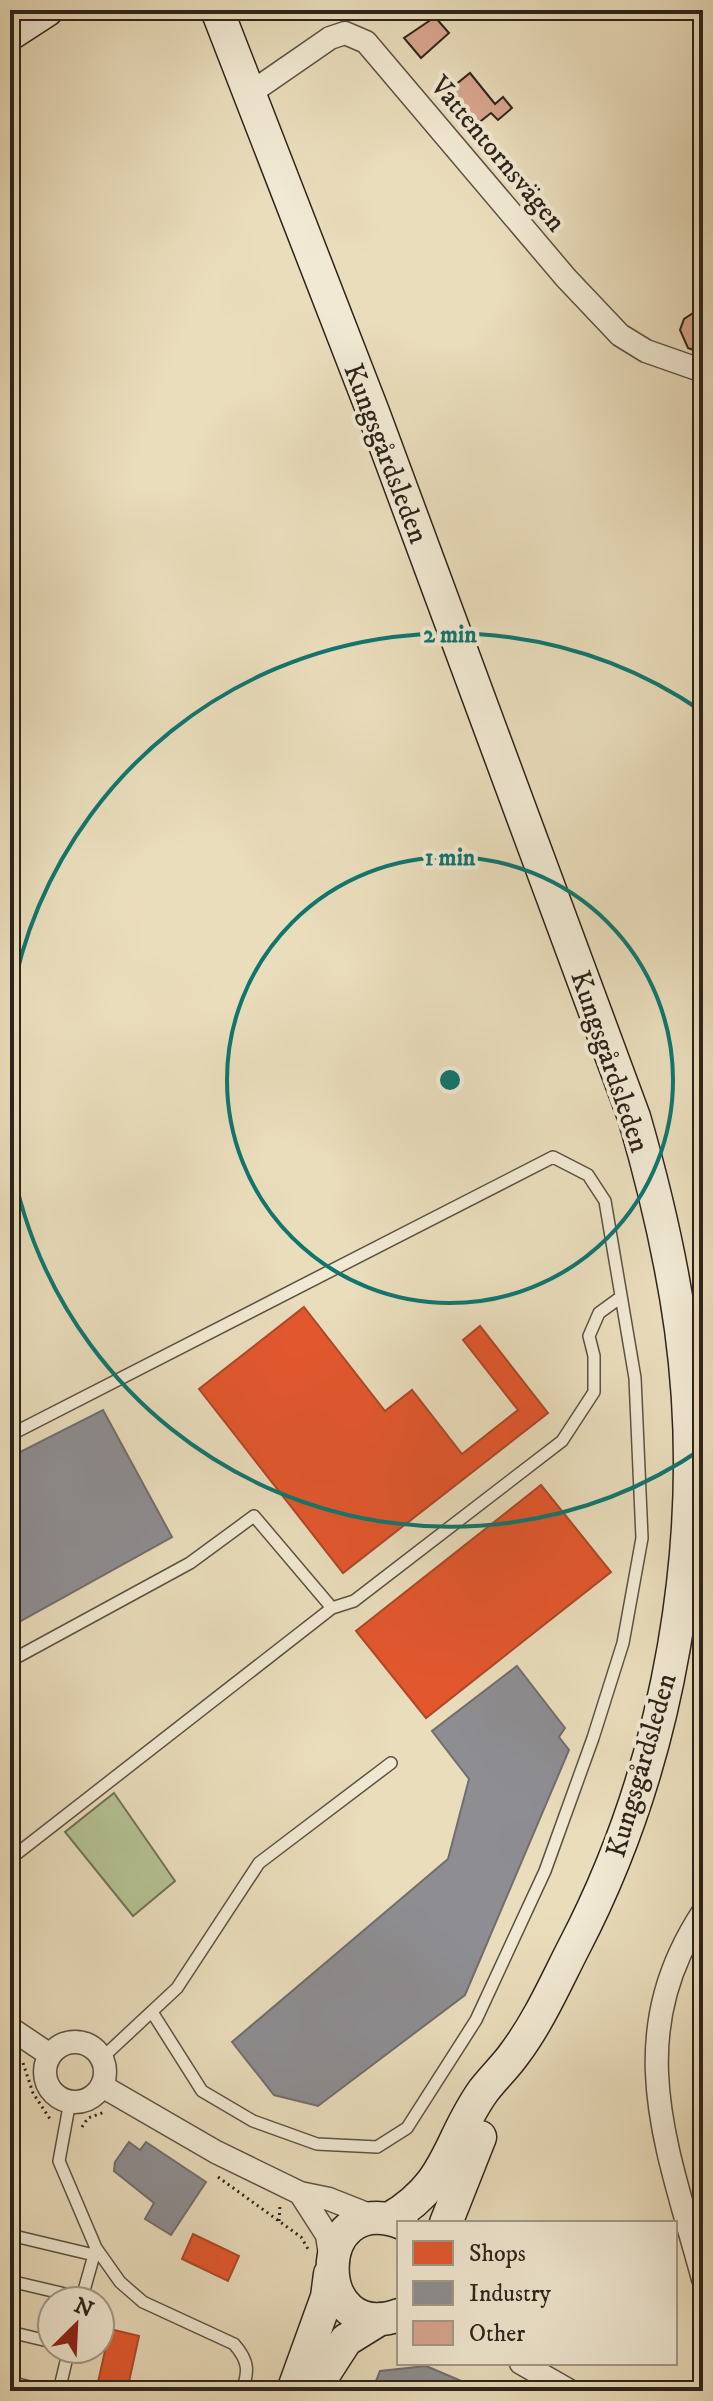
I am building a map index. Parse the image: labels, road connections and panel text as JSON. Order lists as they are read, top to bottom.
{
  "streets": {
    "main road": ["Kungsgårdsleden"],
    "street": ["Vattentornsvägen"]
  },
  "crossings": [
    ["Vattentornsvägen", "Kungsgårdsleden"]
  ],
  "legend": ["Shops", "Industry", "Other"],
  "north": "top right",
  "rings": ["2 min", "1 min"]
}
